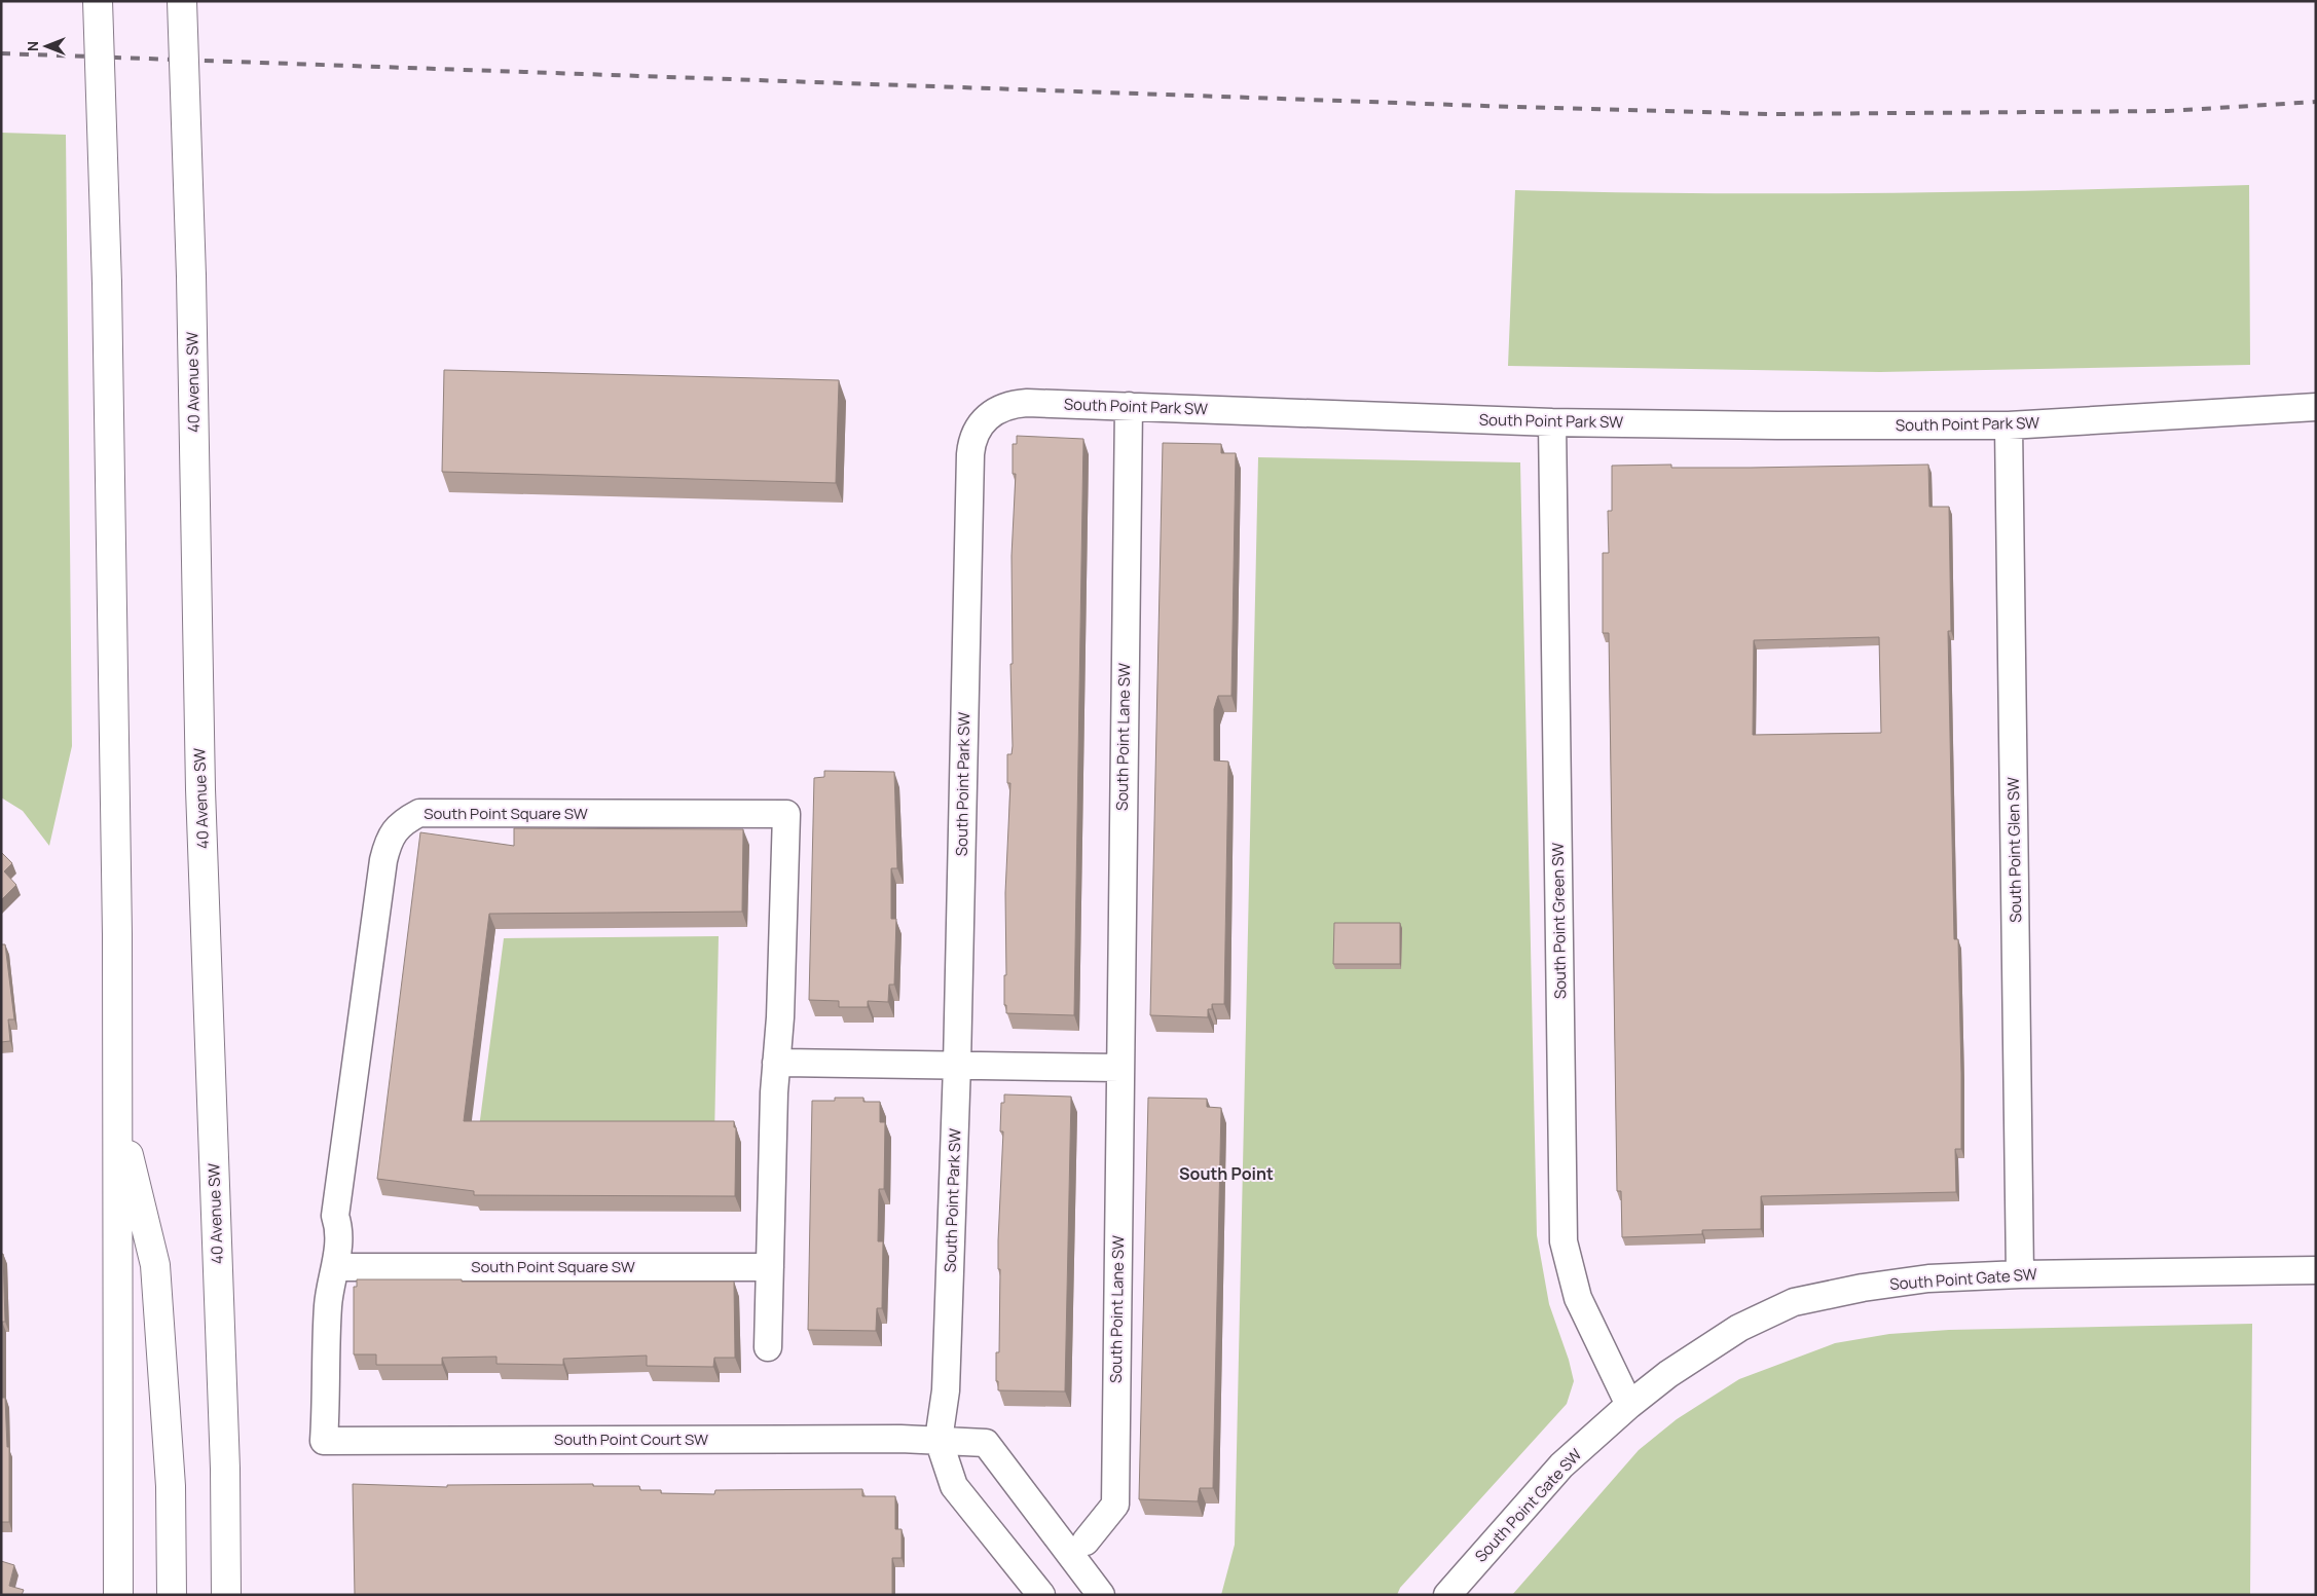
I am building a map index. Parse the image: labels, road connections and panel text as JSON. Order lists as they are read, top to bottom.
{
  "streets": {
    "main road": ["40 Avenue SW"],
    "street": [
      "South Point Park SW",
      "South Point Lane SW",
      "South Point Square SW",
      "South Point Glen SW",
      "South Point Green SW",
      "South Point Gate SW",
      "South Point Court SW"
    ]
  },
  "crossings": [
    ["South Point Park SW", "South Point Lane SW"],
    ["South Point Park SW", "South Point Glen SW"],
    ["South Point Park SW", "South Point Green SW"],
    ["South Point Park SW", "South Point Court SW"],
    ["South Point Square SW", "South Point Court SW"],
    ["South Point Glen SW", "South Point Gate SW"],
    ["South Point Green SW", "South Point Gate SW"]
  ],
  "districts": ["South Point"],
  "north": "left"
}
